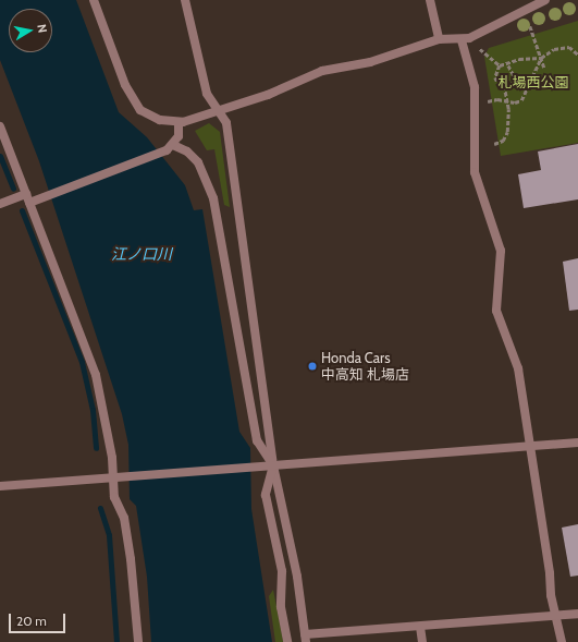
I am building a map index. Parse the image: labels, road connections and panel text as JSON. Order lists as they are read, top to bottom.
{
  "water": ["江ノ口川"],
  "parks": ["札場西公園"],
  "places": ["Honda Cars 中高知 札場店"],
  "scale_bar": "20 m",
  "north": "right"
}
